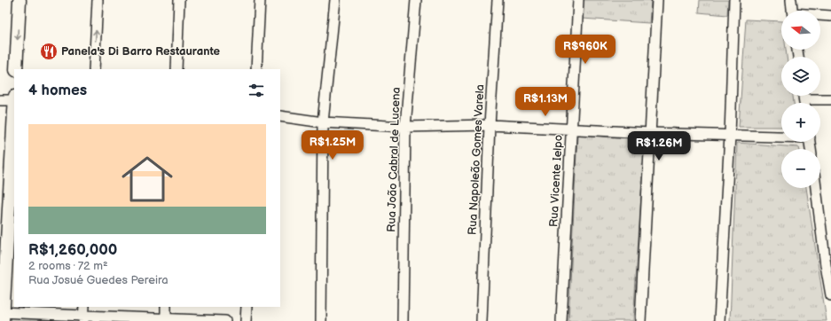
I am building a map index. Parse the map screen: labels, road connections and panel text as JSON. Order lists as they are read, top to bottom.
{
  "streets": {
    "street": ["Rua João Cabral de Lucena", "Rua Napoleão Gomes Varela", "Rua Vicente Ielpo"]
  },
  "places": {
    "restaurant": ["Panela's Di Barro Restaurante"]
  },
  "north": "left",
  "page": {
    "map_buttons": ["+", "−"],
    "price": [
      "R$960K",
      "R$1.13M",
      "R$1.25M",
      "R$1.26M"
    ],
    "heading": "4 homes",
    "list": [
      {
        "name": "R$1,260,000",
        "note": "2 rooms · 72 m² · Rua Josué Guedes Pereira"
      }
    ]
  }
}
